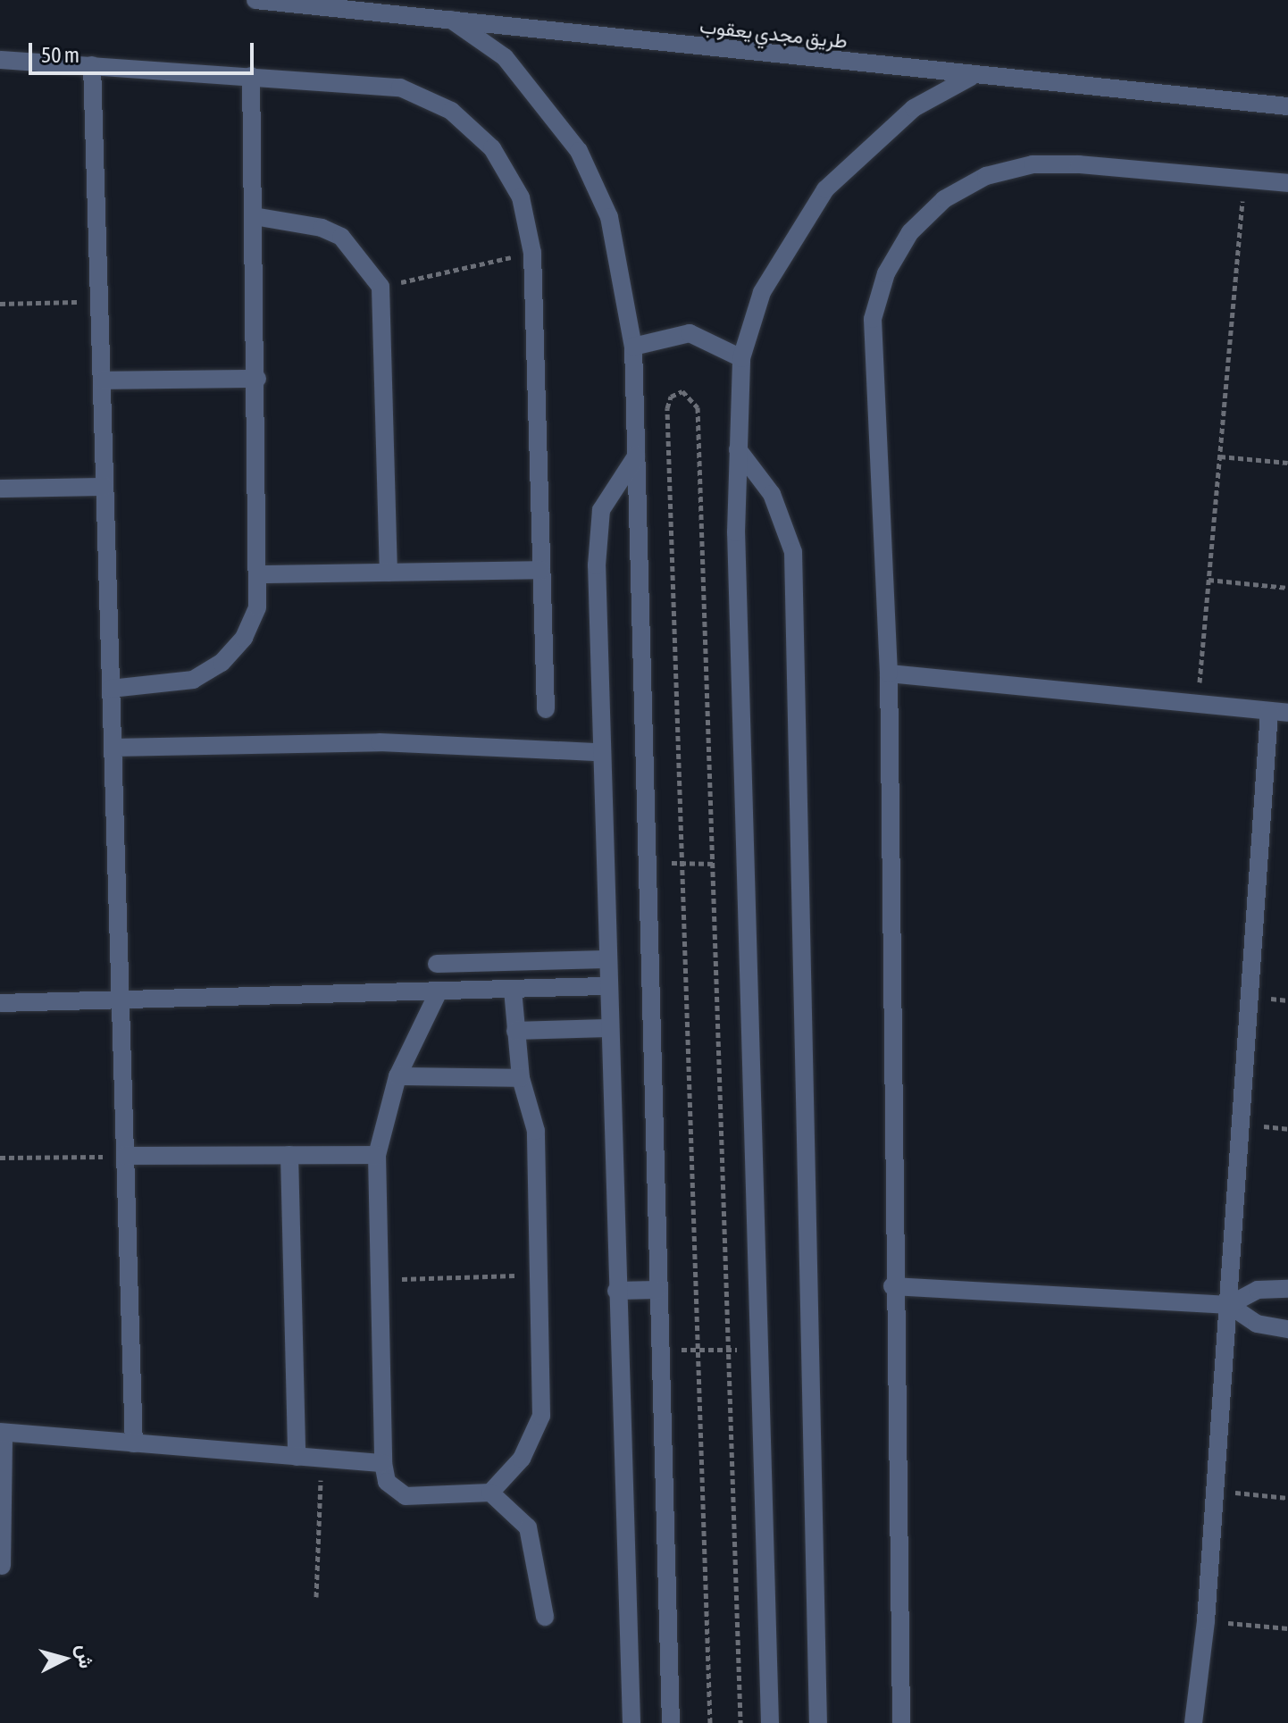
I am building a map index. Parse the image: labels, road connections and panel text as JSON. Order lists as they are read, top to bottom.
{
  "streets": {
    "street": ["طريق مجدي يعقوب"]
  },
  "scale_bar": "50 m",
  "north": "right"
}
